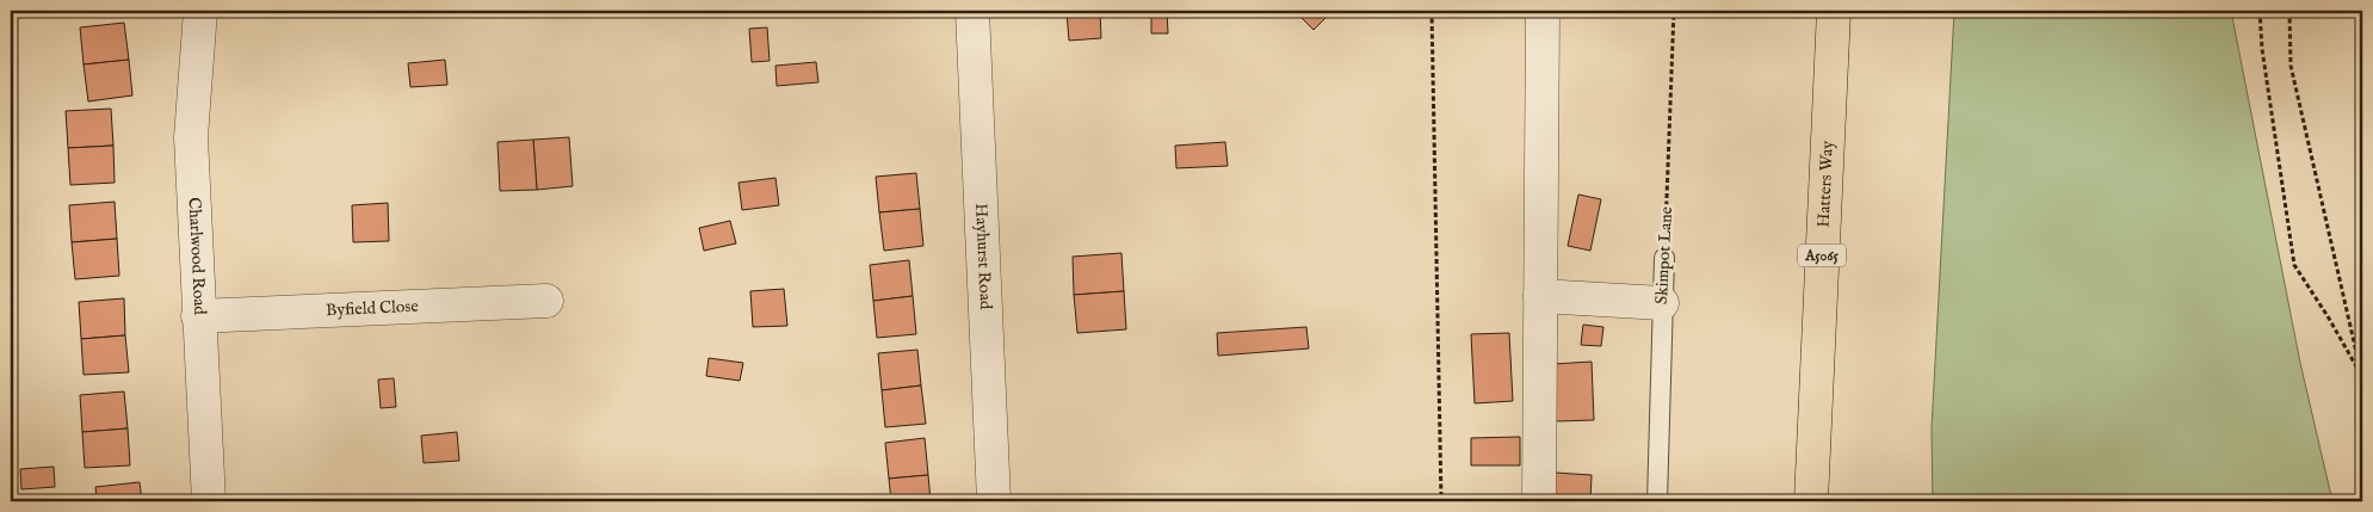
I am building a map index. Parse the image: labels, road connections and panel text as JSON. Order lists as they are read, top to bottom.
{
  "streets": {
    "main road": ["Hatters Way", "A5065"],
    "street": ["Charlwood Road", "Hayhurst Road", "Byfield Close"],
    "lane": ["Skimpot Lane"]
  },
  "crossings": [
    ["Charlwood Road", "Byfield Close"]
  ]
}
